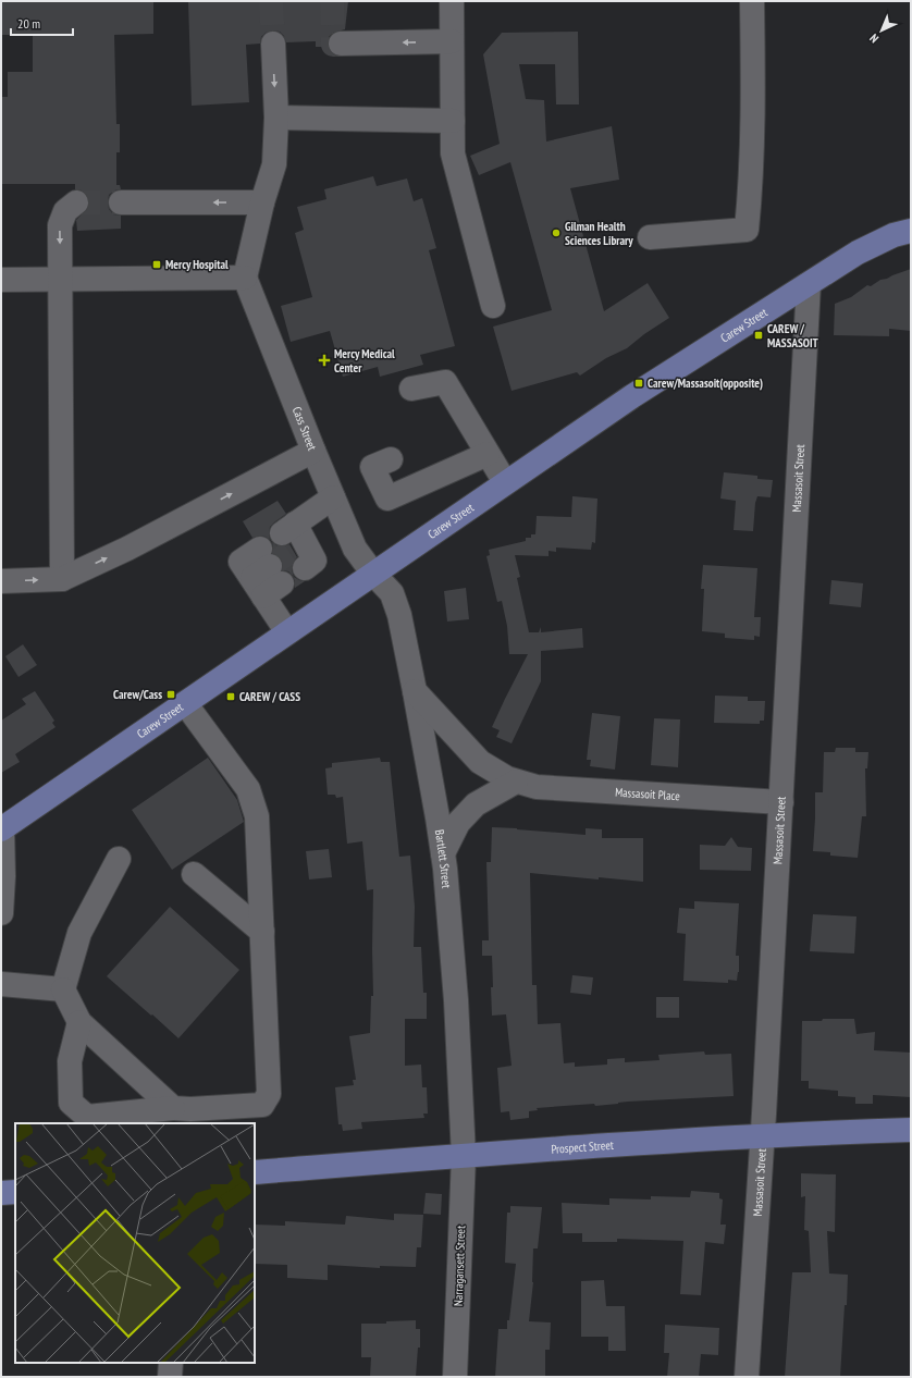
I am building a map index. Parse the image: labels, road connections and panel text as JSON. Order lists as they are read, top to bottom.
{
  "streets": {
    "main road": ["Carew Street", "Prospect Street"],
    "street": [
      "Cass Street",
      "Massasoit Street",
      "Massasoit Place",
      "Bartlett Street",
      "Narragansett Street"
    ]
  },
  "crossings": [
    ["Carew Street", "Cass Street"],
    ["Carew Street", "Massasoit Street"],
    ["Carew Street", "Bartlett Street"],
    ["Cass Street", "Bartlett Street"],
    ["Massasoit Street", "Massasoit Place"],
    ["Massasoit Street", "Prospect Street"],
    ["Massasoit Place", "Bartlett Street"],
    ["Bartlett Street", "Prospect Street"],
    ["Bartlett Street", "Narragansett Street"],
    ["Prospect Street", "Narragansett Street"]
  ],
  "places": {
    "other": ["Gilman Health Sciences Library"],
    "transit": [
      "Mercy Hospital",
      "CAREW / MASSASOIT",
      "Carew/Massasoit(opposite)",
      "Carew/Cass",
      "CAREW / CASS"
    ],
    "health": ["Mercy Medical Center"]
  },
  "scale_bar": "20 m",
  "north": "bottom left"
}
